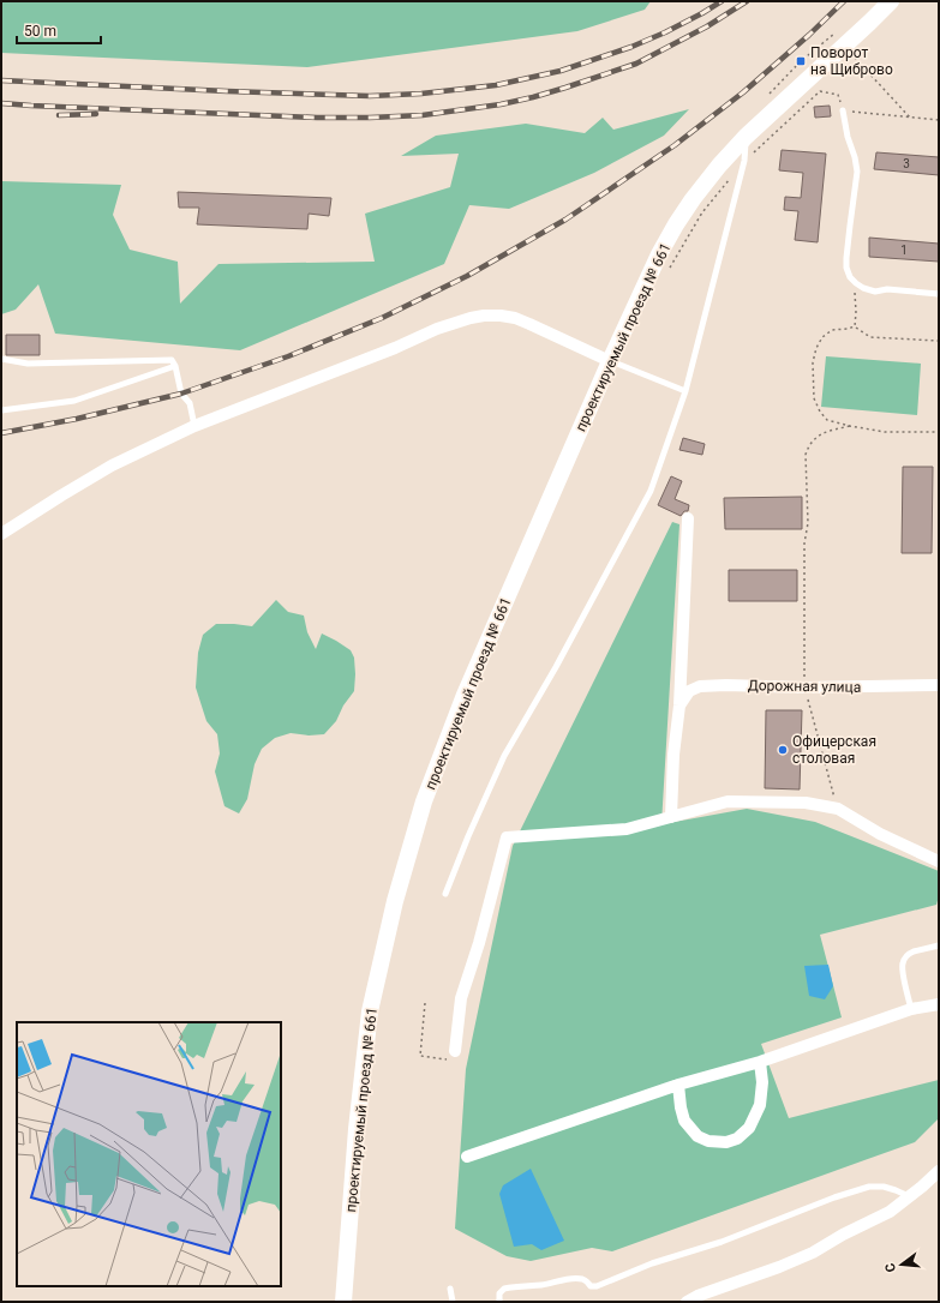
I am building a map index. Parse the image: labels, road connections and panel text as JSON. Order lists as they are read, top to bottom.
{
  "streets": {
    "main road": ["проектируемый проезд № 661"],
    "street": ["Дорожная улица"]
  },
  "places": {
    "transit": ["Поворот на Щиброво"],
    "other": ["Офицерская столовая"]
  },
  "house_numbers": ["3", "1"],
  "scale_bar": "50 m",
  "north": "left"
}
